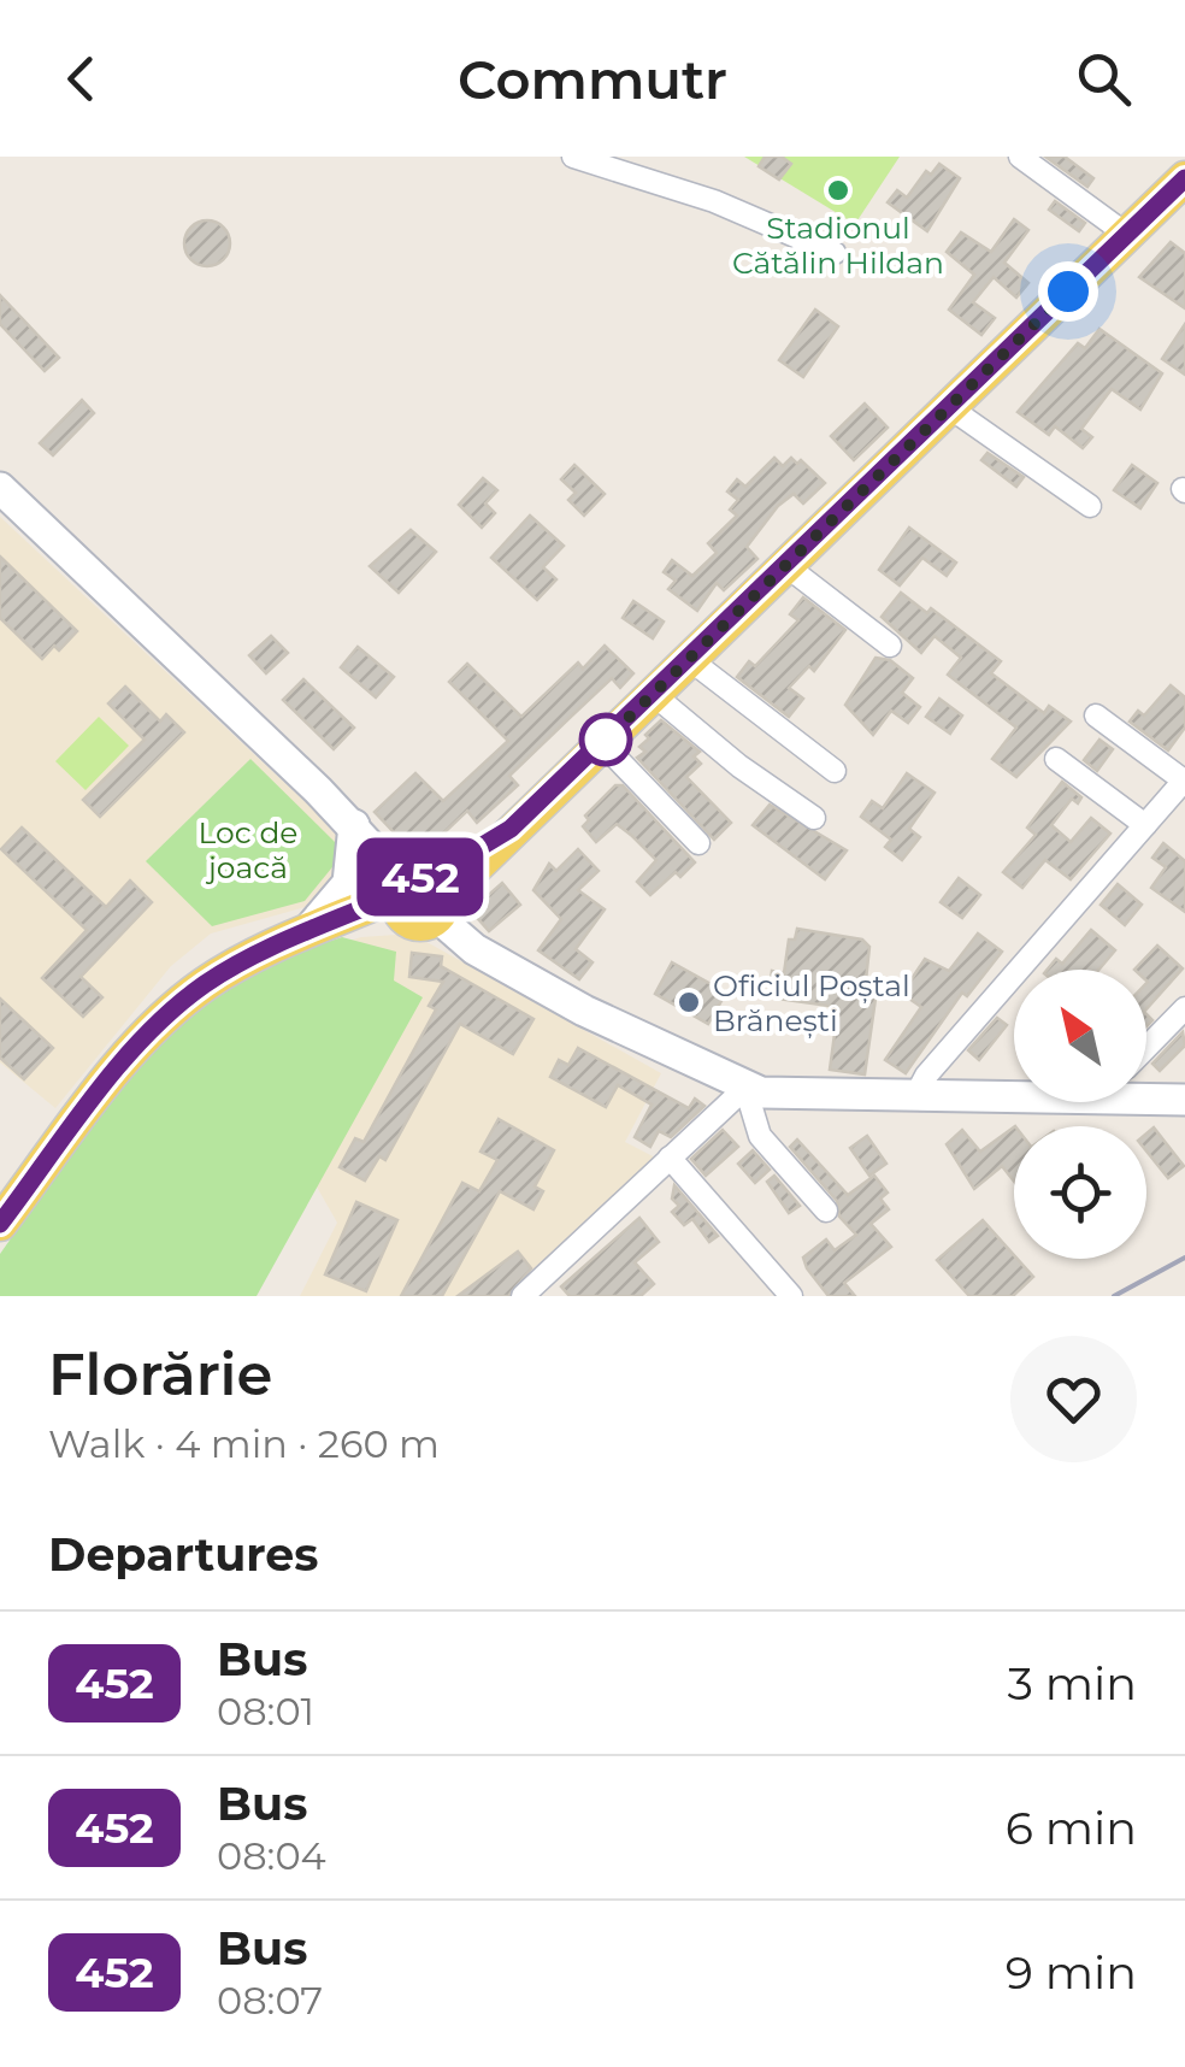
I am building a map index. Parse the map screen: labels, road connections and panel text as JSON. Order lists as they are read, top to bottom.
{
  "parks": ["Loc de joacă"],
  "places": ["Stadionul Cătălin Hildan", "Oficiul Poștal Brănești"],
  "lines": ["bus line 452"],
  "north": "top left",
  "page": {
    "header": "Commutr",
    "on_map": "452",
    "heading": [
      ["Florărie", "Walk · 4 min · 260 m"],
      "Departures"
    ],
    "list": [
      {
        "mark": "452",
        "name": "Bus",
        "note": "08:01",
        "value": "3 min"
      },
      {
        "mark": "452",
        "name": "Bus",
        "note": "08:04",
        "value": "6 min"
      },
      {
        "mark": "452",
        "name": "Bus",
        "note": "08:07",
        "value": "9 min"
      }
    ]
  }
}
